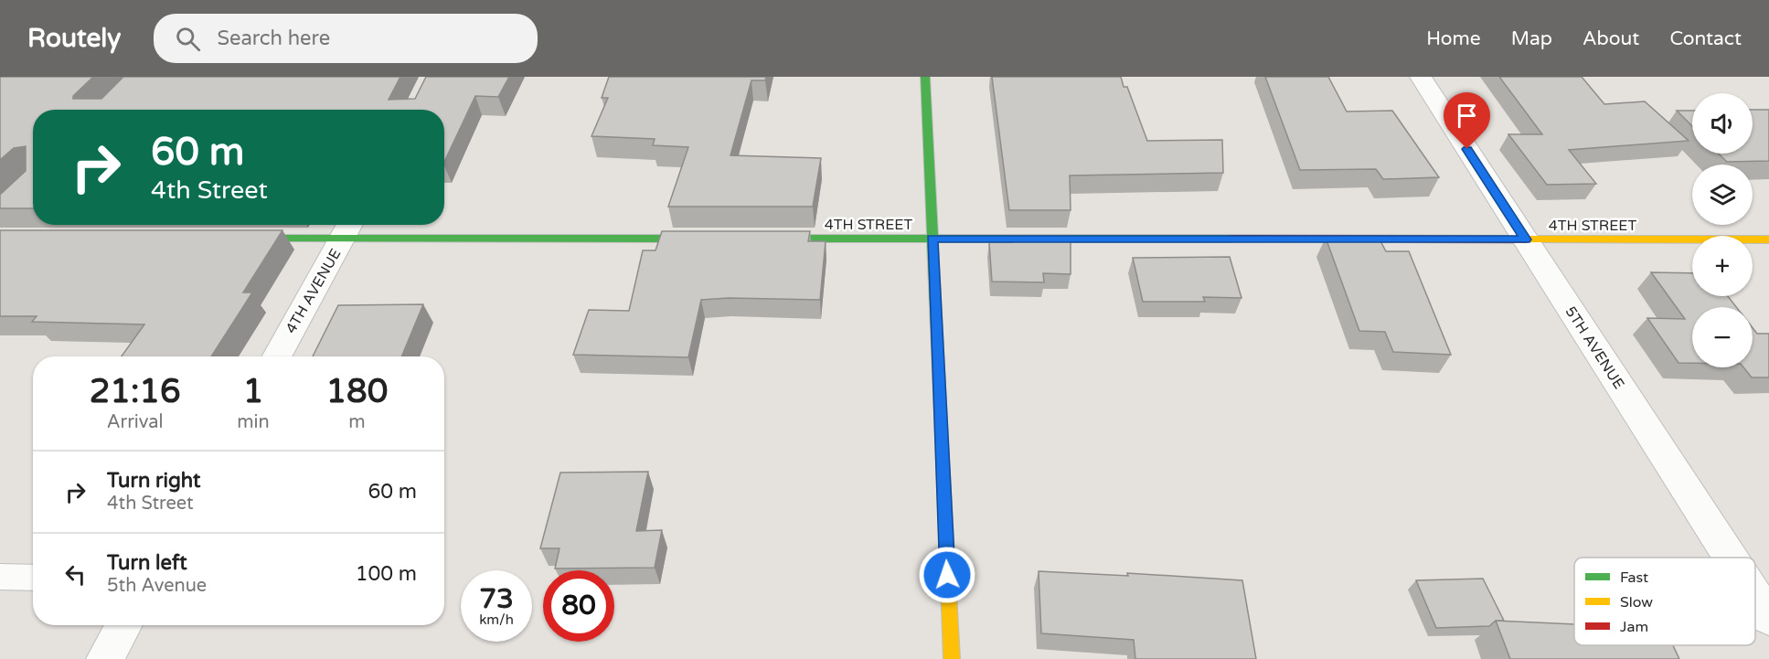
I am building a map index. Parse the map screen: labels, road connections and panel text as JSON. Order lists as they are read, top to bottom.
{
  "streets": {
    "main road": ["4TH STREET"],
    "street": ["4TH AVENUE", "5TH AVENUE"]
  },
  "crossings": [
    ["4TH STREET", "5TH AVENUE"]
  ],
  "legend": ["Fast", "Slow", "Jam"],
  "page": {
    "header": "Routely",
    "search": "Search here",
    "nav": [
      "Home",
      "Map",
      "About",
      "Contact"
    ],
    "map_buttons": ["+", "−"],
    "turn": ["60 m", "4th Street"],
    "eta": [
      "21:16",
      "Arrival",
      "1",
      "min",
      "180",
      "m"
    ],
    "list": [
      {
        "name": "Turn right",
        "note": "4th Street",
        "value": "60 m"
      },
      {
        "name": "Turn left",
        "note": "5th Avenue",
        "value": "100 m"
      }
    ],
    "speed": "73 km/h",
    "limit": "80"
  }
}
